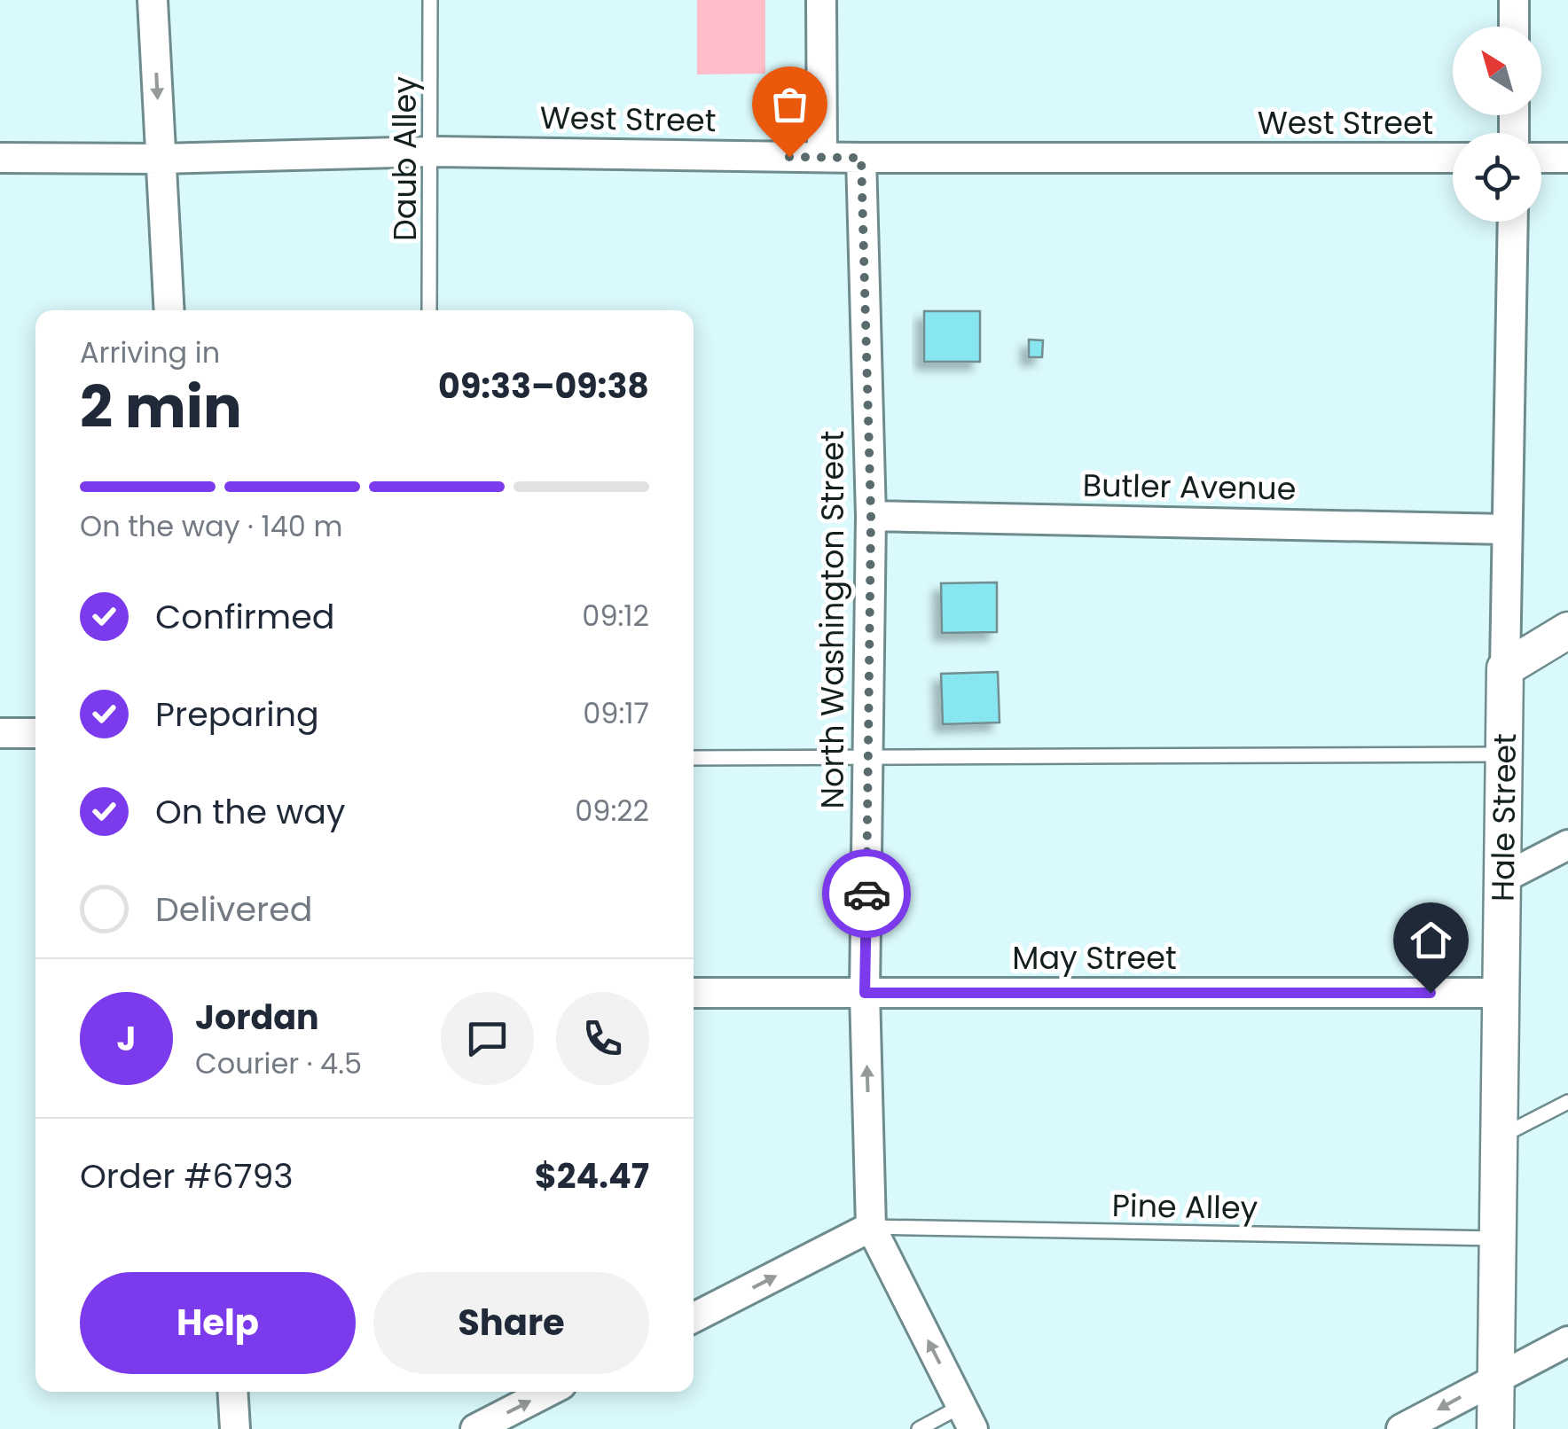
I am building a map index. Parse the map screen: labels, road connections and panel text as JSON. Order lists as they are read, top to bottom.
{
  "streets": {
    "street": [
      "West Street",
      "Butler Avenue",
      "North Washington Street",
      "Hale Street",
      "May Street"
    ],
    "lane": ["Daub Alley", "Pine Alley"]
  },
  "crossings": [
    ["West Street", "Daub Alley"],
    ["West Street", "North Washington Street"],
    ["Butler Avenue", "North Washington Street"],
    ["Butler Avenue", "Hale Street"],
    ["North Washington Street", "May Street"],
    ["North Washington Street", "Pine Alley"],
    ["Hale Street", "May Street"],
    ["Hale Street", "Pine Alley"]
  ],
  "north": "top left",
  "page": {
    "heading": ["2 min", "Arriving in", "09:33–09:38"],
    "panel": [
      "Jordan",
      "Courier · 4.5",
      "Order #6793",
      "$24.47"
    ],
    "bar": "On the way · 140 m",
    "list": [
      ["Confirmed", "09:12"],
      ["Preparing", "09:17"],
      ["On the way", "09:22"],
      "Delivered"
    ],
    "round": "J",
    "buttons": ["Help", "Share"]
  }
}
